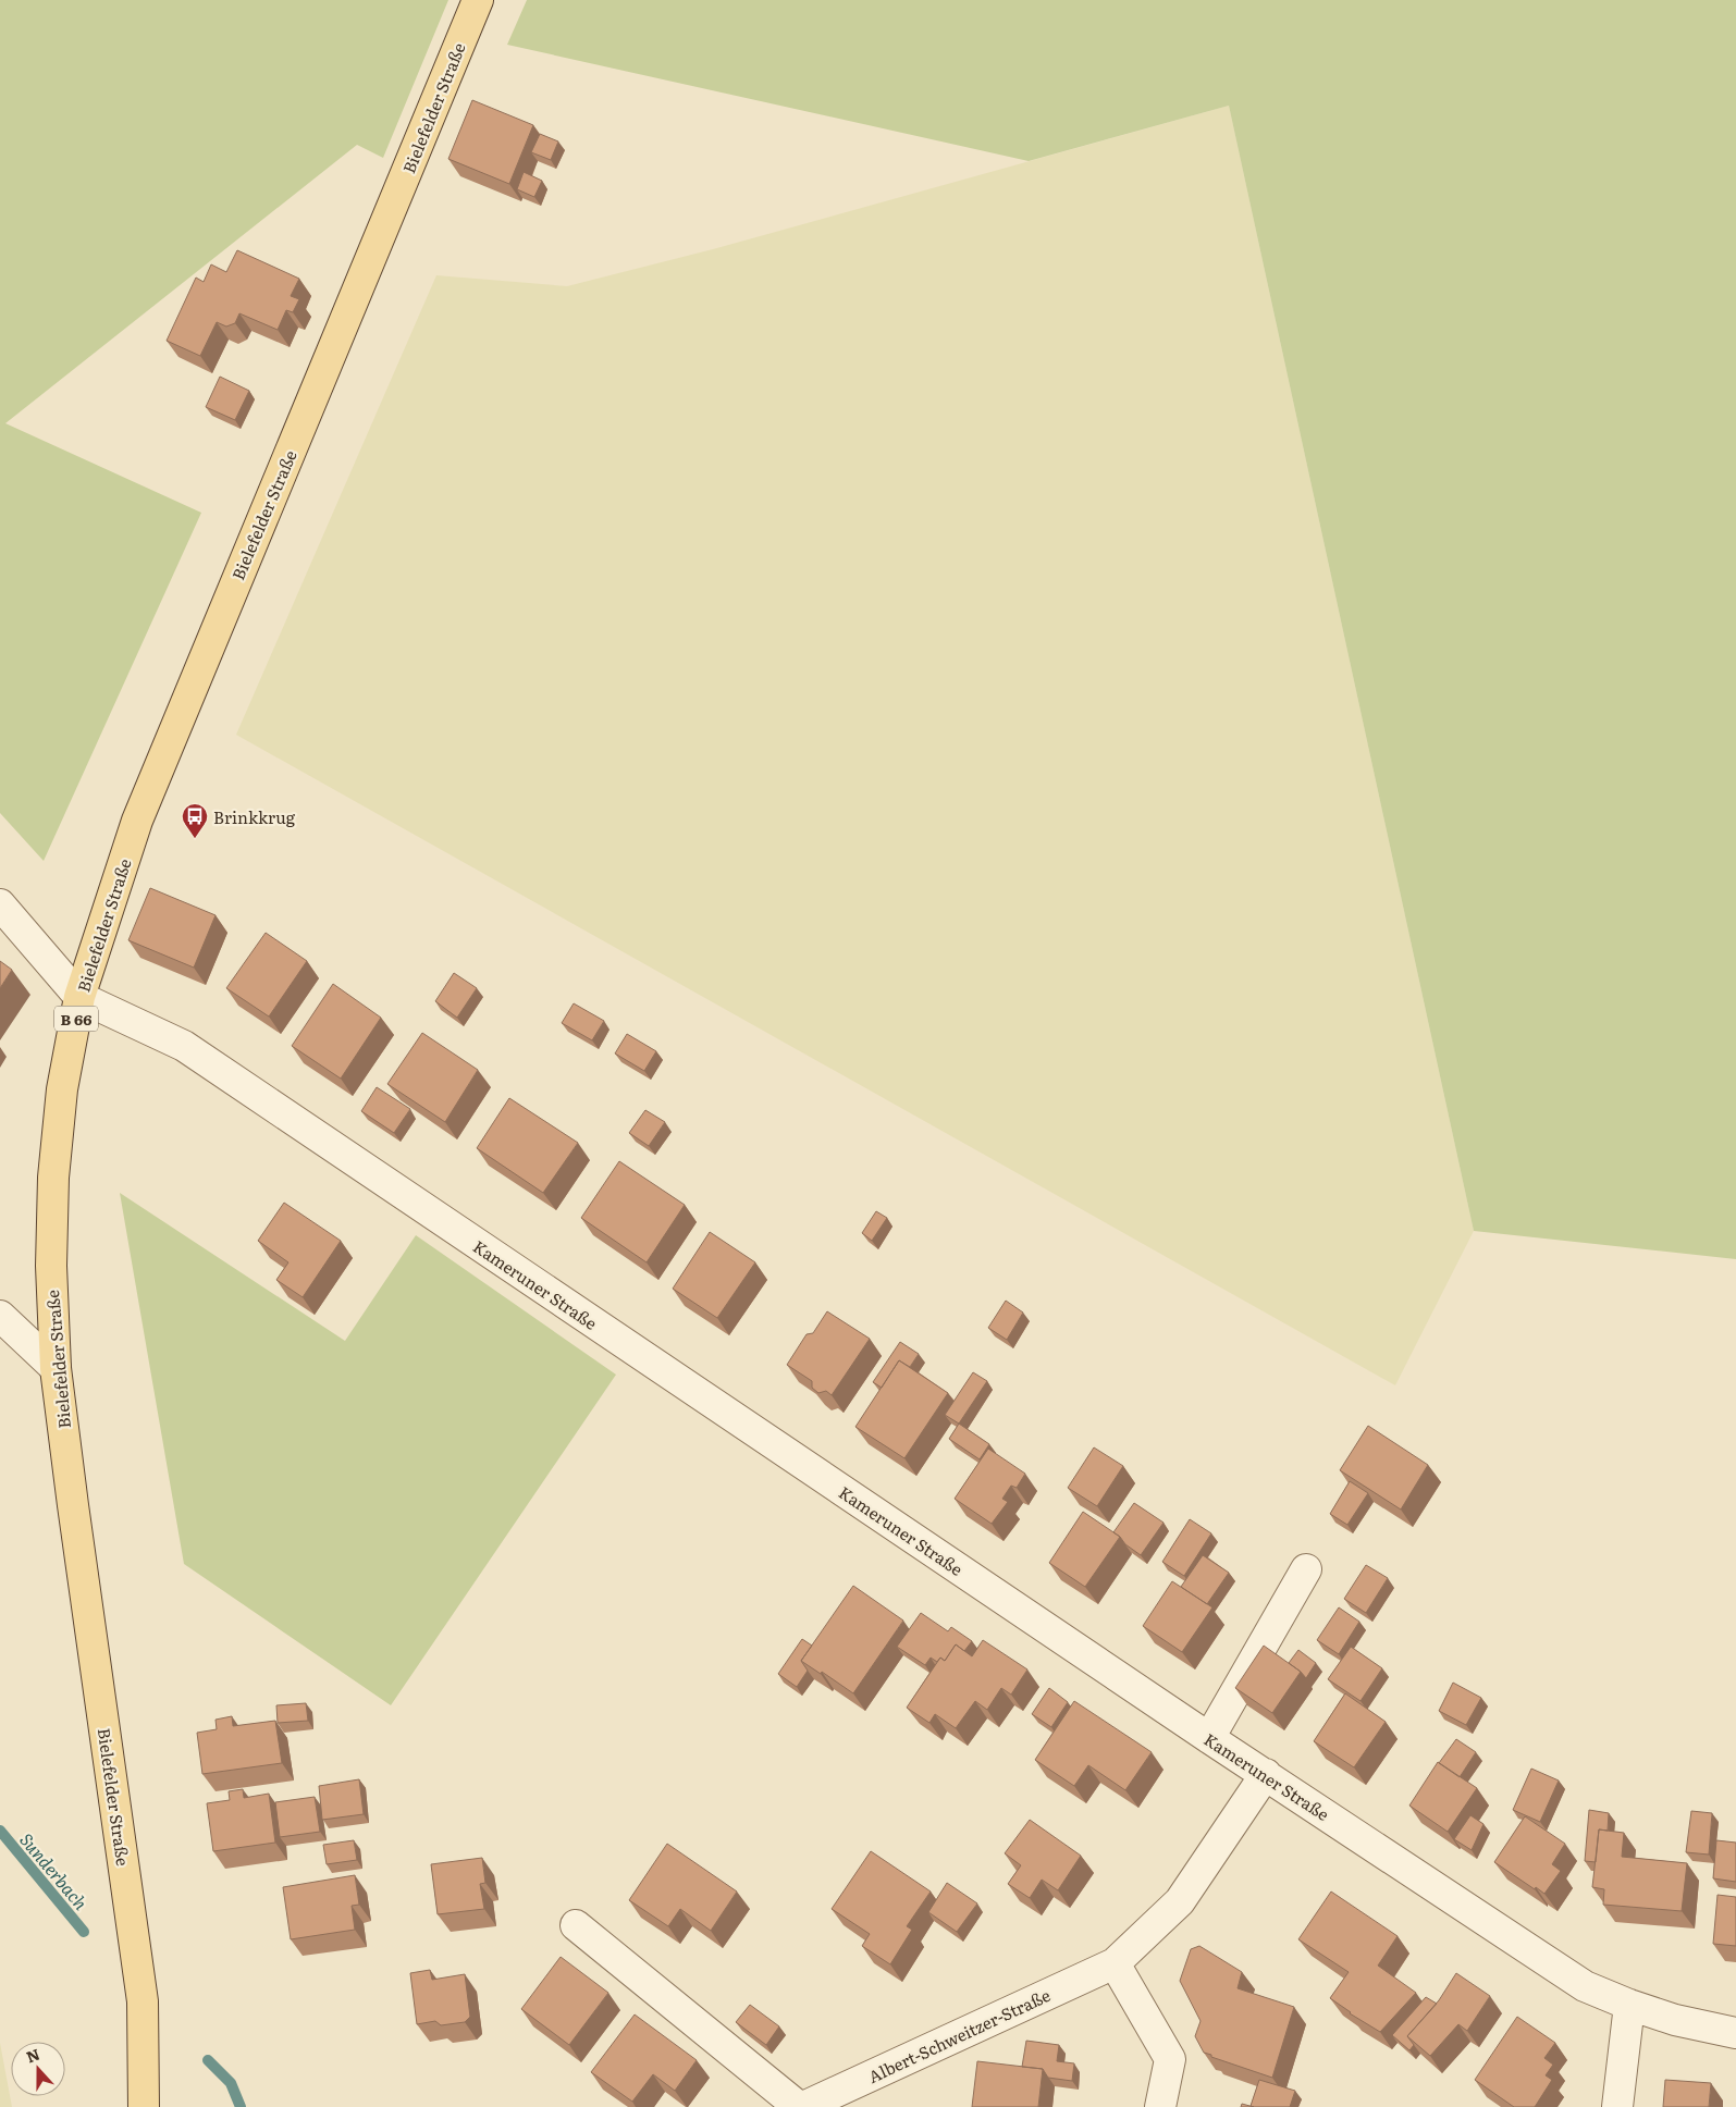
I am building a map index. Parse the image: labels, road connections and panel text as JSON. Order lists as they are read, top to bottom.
{
  "streets": {
    "main road": ["Bielefelder Straße", "B 66"],
    "street": ["Kameruner Straße", "Albert-Schweitzer-Straße"]
  },
  "crossings": [
    ["Bielefelder Straße", "Kameruner Straße"],
    ["Kameruner Straße", "Albert-Schweitzer-Straße"]
  ],
  "water": ["Sunderbach"],
  "places": {
    "bus stop": ["Brinkkrug"]
  },
  "north": "top"
}
